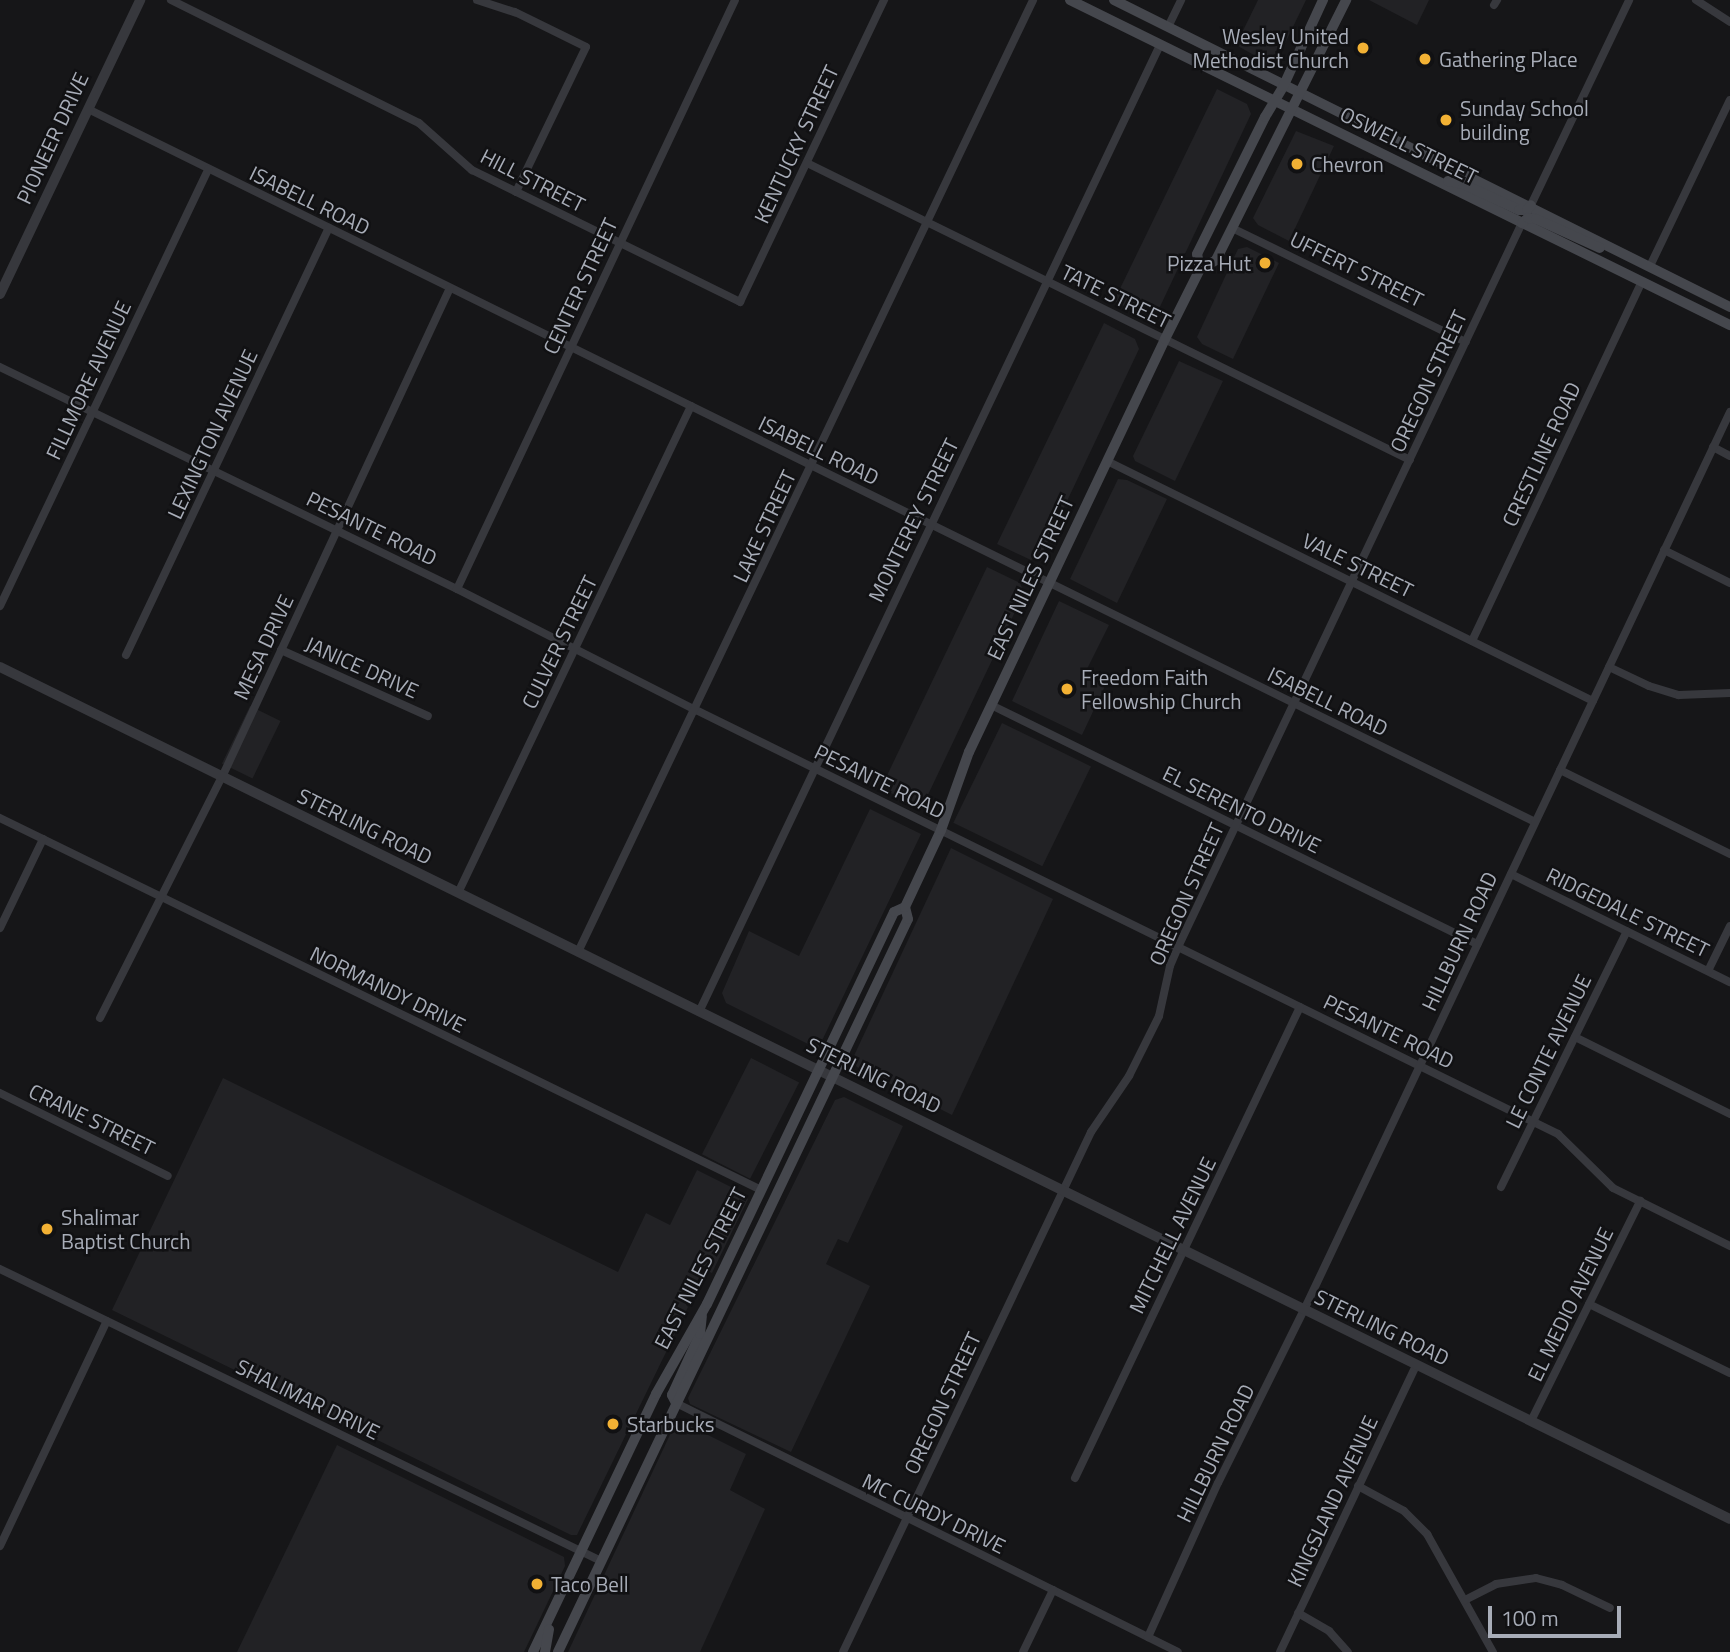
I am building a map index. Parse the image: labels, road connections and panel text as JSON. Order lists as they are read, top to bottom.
{
  "streets": {
    "main road": ["OSWELL STREET", "EAST NILES STREET"],
    "street": [
      "PIONEER DRIVE",
      "KENTUCKY STREET",
      "HILL STREET",
      "ISABELL ROAD",
      "UFFERT STREET",
      "CENTER STREET",
      "TATE STREET",
      "FILLMORE AVENUE",
      "OREGON STREET",
      "LEXINGTON AVENUE",
      "CRESTLINE ROAD",
      "MONTEREY STREET",
      "LAKE STREET",
      "PESANTE ROAD",
      "VALE STREET",
      "CULVER STREET",
      "MESA DRIVE",
      "JANICE DRIVE",
      "EL SERENTO DRIVE",
      "STERLING ROAD",
      "RIDGEDALE STREET",
      "HILLBURN ROAD",
      "NORMANDY DRIVE",
      "LE CONTE AVENUE",
      "CRANE STREET",
      "MITCHELL AVENUE",
      "EL MEDIO AVENUE",
      "SHALIMAR DRIVE",
      "KINGSLAND AVENUE",
      "MC CURDY DRIVE"
    ]
  },
  "crossings": [
    ["PIONEER DRIVE", "ISABELL ROAD"],
    ["KENTUCKY STREET", "HILL STREET"],
    ["KENTUCKY STREET", "TATE STREET"],
    ["OSWELL STREET", "OREGON STREET"],
    ["OSWELL STREET", "CRESTLINE ROAD"],
    ["OSWELL STREET", "MONTEREY STREET"],
    ["OSWELL STREET", "EAST NILES STREET"],
    ["HILL STREET", "CENTER STREET"],
    ["ISABELL ROAD", "CENTER STREET"],
    ["ISABELL ROAD", "FILLMORE AVENUE"],
    ["ISABELL ROAD", "OREGON STREET"],
    ["ISABELL ROAD", "LEXINGTON AVENUE"],
    ["ISABELL ROAD", "MONTEREY STREET"],
    ["ISABELL ROAD", "LAKE STREET"],
    ["ISABELL ROAD", "EAST NILES STREET"],
    ["ISABELL ROAD", "CULVER STREET"],
    ["ISABELL ROAD", "MESA DRIVE"],
    ["ISABELL ROAD", "HILLBURN ROAD"],
    ["UFFERT STREET", "OREGON STREET"],
    ["UFFERT STREET", "EAST NILES STREET"],
    ["CENTER STREET", "PESANTE ROAD"],
    ["TATE STREET", "OREGON STREET"],
    ["TATE STREET", "MONTEREY STREET"],
    ["TATE STREET", "LAKE STREET"],
    ["TATE STREET", "EAST NILES STREET"],
    ["FILLMORE AVENUE", "PESANTE ROAD"],
    ["OREGON STREET", "PESANTE ROAD"],
    ["OREGON STREET", "VALE STREET"],
    ["OREGON STREET", "EL SERENTO DRIVE"],
    ["OREGON STREET", "STERLING ROAD"],
    ["OREGON STREET", "MC CURDY DRIVE"],
    ["LEXINGTON AVENUE", "PESANTE ROAD"],
    ["CRESTLINE ROAD", "VALE STREET"],
    ["MONTEREY STREET", "PESANTE ROAD"],
    ["MONTEREY STREET", "STERLING ROAD"],
    ["LAKE STREET", "PESANTE ROAD"],
    ["LAKE STREET", "STERLING ROAD"],
    ["PESANTE ROAD", "EAST NILES STREET"],
    ["PESANTE ROAD", "CULVER STREET"],
    ["PESANTE ROAD", "MESA DRIVE"],
    ["PESANTE ROAD", "HILLBURN ROAD"],
    ["PESANTE ROAD", "LE CONTE AVENUE"],
    ["PESANTE ROAD", "MITCHELL AVENUE"],
    ["PESANTE ROAD", "EL MEDIO AVENUE"],
    ["VALE STREET", "EAST NILES STREET"],
    ["VALE STREET", "HILLBURN ROAD"],
    ["EAST NILES STREET", "EL SERENTO DRIVE"],
    ["EAST NILES STREET", "STERLING ROAD"],
    ["EAST NILES STREET", "NORMANDY DRIVE"],
    ["EAST NILES STREET", "SHALIMAR DRIVE"],
    ["EAST NILES STREET", "MC CURDY DRIVE"],
    ["CULVER STREET", "STERLING ROAD"],
    ["MESA DRIVE", "JANICE DRIVE"],
    ["MESA DRIVE", "STERLING ROAD"],
    ["MESA DRIVE", "NORMANDY DRIVE"],
    ["EL SERENTO DRIVE", "HILLBURN ROAD"],
    ["STERLING ROAD", "HILLBURN ROAD"],
    ["STERLING ROAD", "MITCHELL AVENUE"],
    ["STERLING ROAD", "EL MEDIO AVENUE"],
    ["STERLING ROAD", "KINGSLAND AVENUE"],
    ["RIDGEDALE STREET", "HILLBURN ROAD"],
    ["RIDGEDALE STREET", "LE CONTE AVENUE"],
    ["HILLBURN ROAD", "MC CURDY DRIVE"]
  ],
  "places": [
    "Wesley United Methodist Church",
    "Gathering Place",
    "Sunday School building",
    "Chevron",
    "Pizza Hut",
    "Freedom Faith Fellowship Church",
    "Shalimar Baptist Church",
    "Starbucks",
    "Taco Bell"
  ],
  "scale_bar": "100 m"
}
